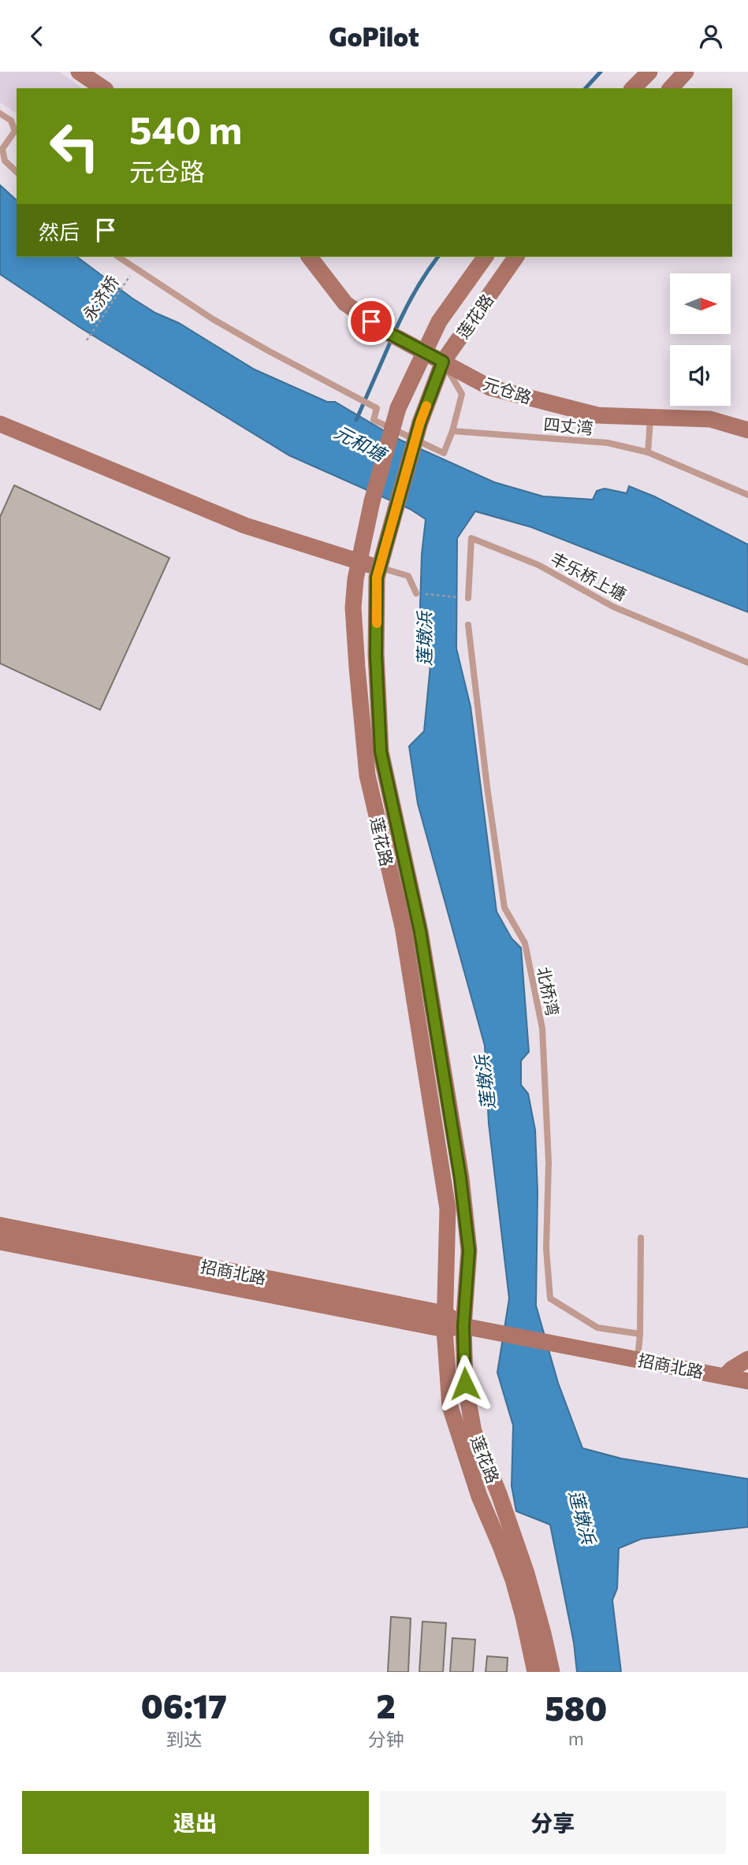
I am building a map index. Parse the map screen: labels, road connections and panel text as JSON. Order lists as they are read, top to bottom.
{
  "streets": {
    "main road": ["莲花路", "元仓路", "招商北路"],
    "lane": ["四丈湾", "丰乐桥上塘", "北桥湾"],
    "path": ["永济桥"]
  },
  "crossings": [
    ["莲花路", "元仓路"],
    ["莲花路", "招商北路"]
  ],
  "water": ["元和塘", "莲墩浜"],
  "north": "right",
  "page": {
    "header": "GoPilot",
    "turn": ["540 m", "元仓路"],
    "then": "然后",
    "eta": [
      "06:17",
      "到达",
      "2",
      "分钟",
      "580",
      "m"
    ],
    "buttons": ["退出", "分享"]
  }
}
